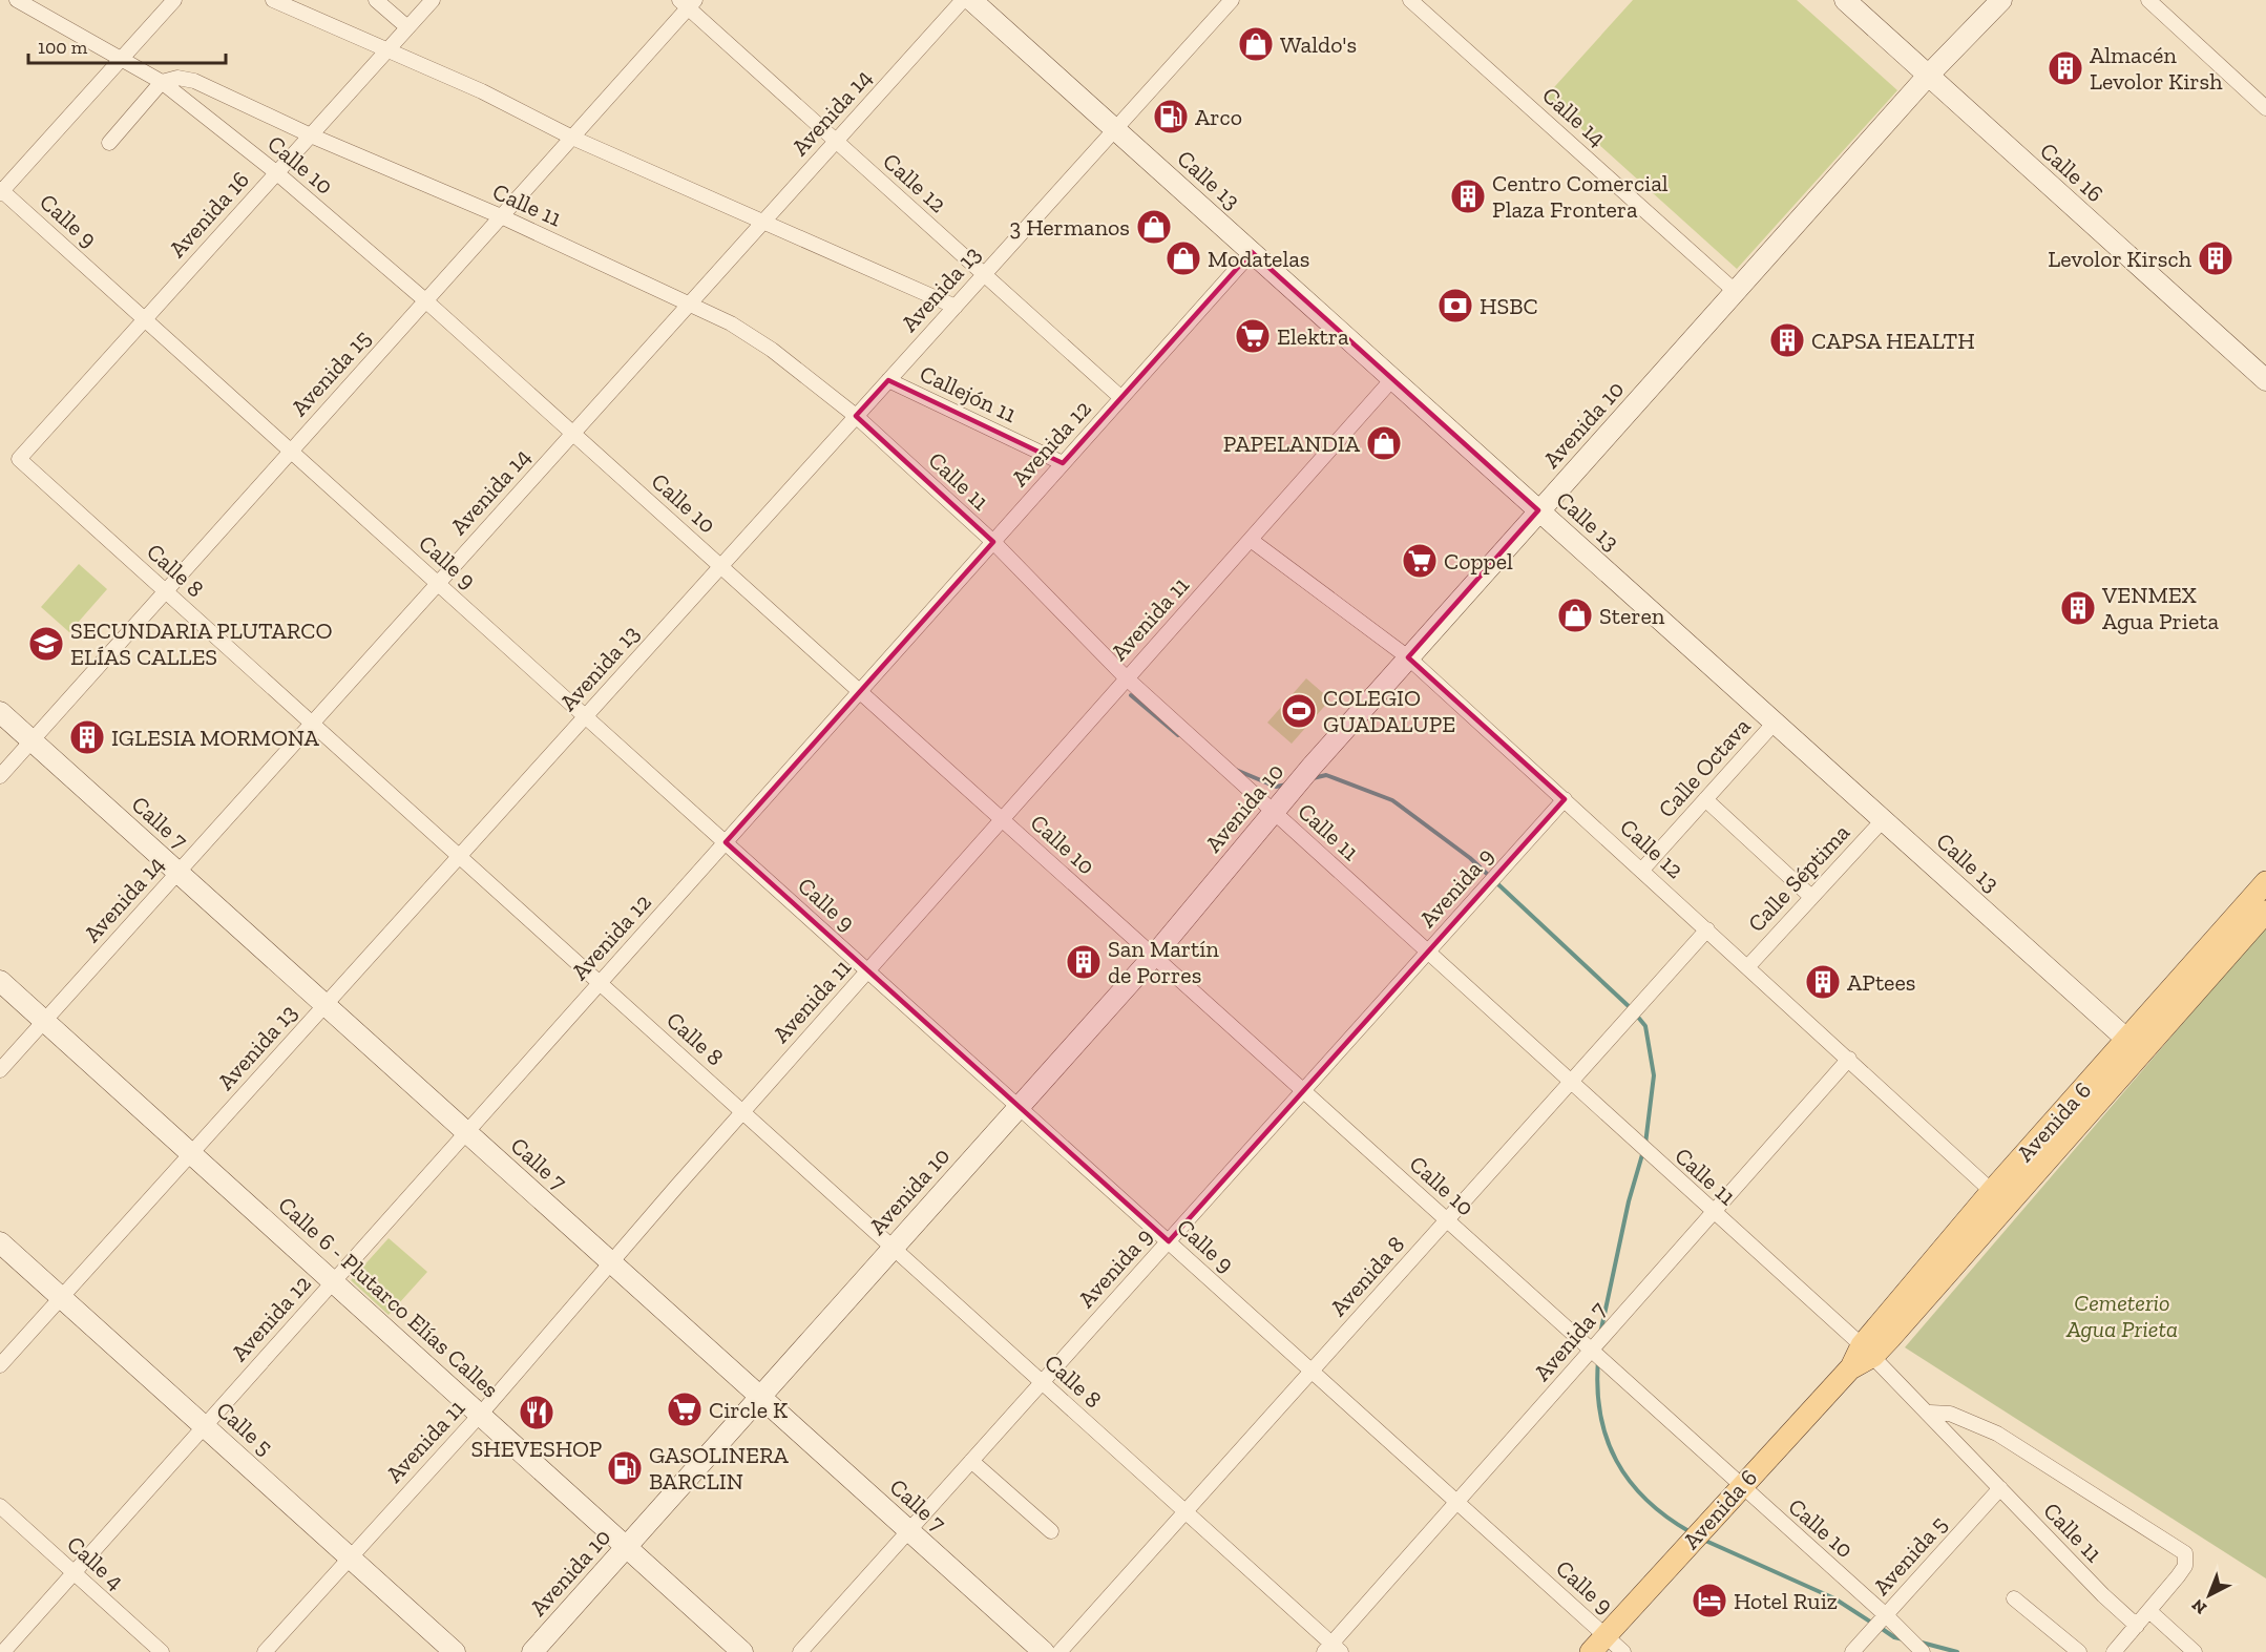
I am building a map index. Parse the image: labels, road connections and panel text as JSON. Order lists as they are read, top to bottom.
{
  "streets": {
    "main road": ["Avenida 6"],
    "street": [
      "Avenida 14",
      "Calle 14",
      "Calle 10",
      "Calle 16",
      "Calle 13",
      "Calle 12",
      "Calle 11",
      "Avenida 16",
      "Calle 9",
      "Avenida 13",
      "Avenida 15",
      "Callejón 11",
      "Avenida 10",
      "Avenida 12",
      "Calle 8",
      "Avenida 11",
      "Calle Octava",
      "Calle 7",
      "Calle Séptima",
      "Avenida 9",
      "Avenida 8",
      "Calle 6 - Plutarco Elías Calles",
      "Avenida 7",
      "Calle 5",
      "Avenida 5",
      "Calle 4"
    ]
  },
  "crossings": [
    ["Avenida 14", "Calle 10"],
    ["Avenida 14", "Calle 12"],
    ["Avenida 14", "Calle 11"],
    ["Avenida 14", "Calle 9"],
    ["Avenida 14", "Calle 8"],
    ["Avenida 14", "Calle 7"],
    ["Avenida 14", "Calle 6 - Plutarco Elías Calles"],
    ["Calle 14", "Avenida 10"],
    ["Calle 10", "Calle 11"],
    ["Calle 10", "Avenida 16"],
    ["Calle 10", "Avenida 13"],
    ["Calle 10", "Avenida 15"],
    ["Calle 10", "Avenida 10"],
    ["Calle 10", "Avenida 12"],
    ["Calle 10", "Avenida 11"],
    ["Calle 10", "Avenida 9"],
    ["Calle 10", "Avenida 6"],
    ["Calle 10", "Avenida 8"],
    ["Calle 10", "Avenida 7"],
    ["Calle 10", "Avenida 5"],
    ["Calle 16", "Avenida 10"],
    ["Calle 13", "Avenida 13"],
    ["Calle 13", "Avenida 10"],
    ["Calle 13", "Avenida 12"],
    ["Calle 13", "Avenida 11"],
    ["Calle 13", "Calle Octava"],
    ["Calle 13", "Calle Séptima"],
    ["Calle 13", "Avenida 6"],
    ["Calle 12", "Avenida 13"],
    ["Calle 12", "Avenida 15"],
    ["Calle 12", "Avenida 10"],
    ["Calle 12", "Avenida 12"],
    ["Calle 12", "Avenida 11"],
    ["Calle 12", "Calle Octava"],
    ["Calle 12", "Calle Séptima"],
    ["Calle 12", "Avenida 9"],
    ["Calle 12", "Avenida 6"],
    ["Calle 12", "Avenida 8"],
    ["Calle 12", "Avenida 7"],
    ["Calle 11", "Avenida 16"],
    ["Calle 11", "Avenida 13"],
    ["Calle 11", "Avenida 15"],
    ["Calle 11", "Avenida 10"],
    ["Calle 11", "Avenida 12"],
    ["Calle 11", "Avenida 11"],
    ["Calle 11", "Avenida 9"],
    ["Calle 11", "Avenida 6"],
    ["Calle 11", "Avenida 8"],
    ["Calle 11", "Avenida 7"],
    ["Calle 11", "Avenida 5"],
    ["Avenida 16", "Calle 9"],
    ["Avenida 16", "Calle 8"],
    ["Calle 9", "Avenida 13"],
    ["Calle 9", "Avenida 15"],
    ["Calle 9", "Avenida 10"],
    ["Calle 9", "Avenida 12"],
    ["Calle 9", "Avenida 11"],
    ["Calle 9", "Avenida 9"],
    ["Calle 9", "Avenida 6"],
    ["Calle 9", "Avenida 8"],
    ["Calle 9", "Avenida 7"],
    ["Avenida 13", "Callejón 11"],
    ["Avenida 13", "Calle 8"],
    ["Avenida 13", "Calle 7"],
    ["Avenida 13", "Calle 6 - Plutarco Elías Calles"],
    ["Avenida 13", "Calle 5"],
    ["Avenida 15", "Calle 8"],
    ["Avenida 15", "Calle 7"],
    ["Callejón 11", "Avenida 12"],
    ["Avenida 10", "Calle 8"],
    ["Avenida 10", "Calle 7"],
    ["Avenida 10", "Calle 6 - Plutarco Elías Calles"],
    ["Avenida 12", "Calle 8"],
    ["Avenida 12", "Calle 7"],
    ["Avenida 12", "Calle 6 - Plutarco Elías Calles"],
    ["Avenida 12", "Calle 5"],
    ["Avenida 12", "Calle 4"],
    ["Calle 8", "Avenida 11"],
    ["Calle 8", "Avenida 9"],
    ["Calle 8", "Avenida 8"],
    ["Calle 8", "Avenida 7"],
    ["Avenida 11", "Calle 7"],
    ["Avenida 11", "Calle 6 - Plutarco Elías Calles"],
    ["Avenida 11", "Calle 5"],
    ["Calle 7", "Avenida 9"]
  ],
  "parks": ["Cemeterio Agua Prieta"],
  "places": {
    "shop": [
      "Waldo's",
      "3 Hermanos",
      "Modatelas",
      "PAPELANDIA",
      "Steren"
    ],
    "building": [
      "Almacén Levolor Kirsh",
      "Centro Comercial Plaza Frontera",
      "Levolor Kirsch",
      "CAPSA HEALTH",
      "VENMEX Agua Prieta",
      "IGLESIA MORMONA",
      "San Martín de Porres",
      "APtees"
    ],
    "fuel station": ["Arco", "GASOLINERA BARCLIN"],
    "bank": ["HSBC"],
    "supermarket": ["Elektra", "Coppel", "Circle K"],
    "school or university": ["SECUNDARIA PLUTARCO ELÍAS CALLES"],
    "sports": ["COLEGIO GUADALUPE"],
    "restaurant": ["SHEVESHOP"],
    "hotel": ["Hotel Ruiz"]
  },
  "scale_bar": "100 m",
  "north": "bottom left"
}
